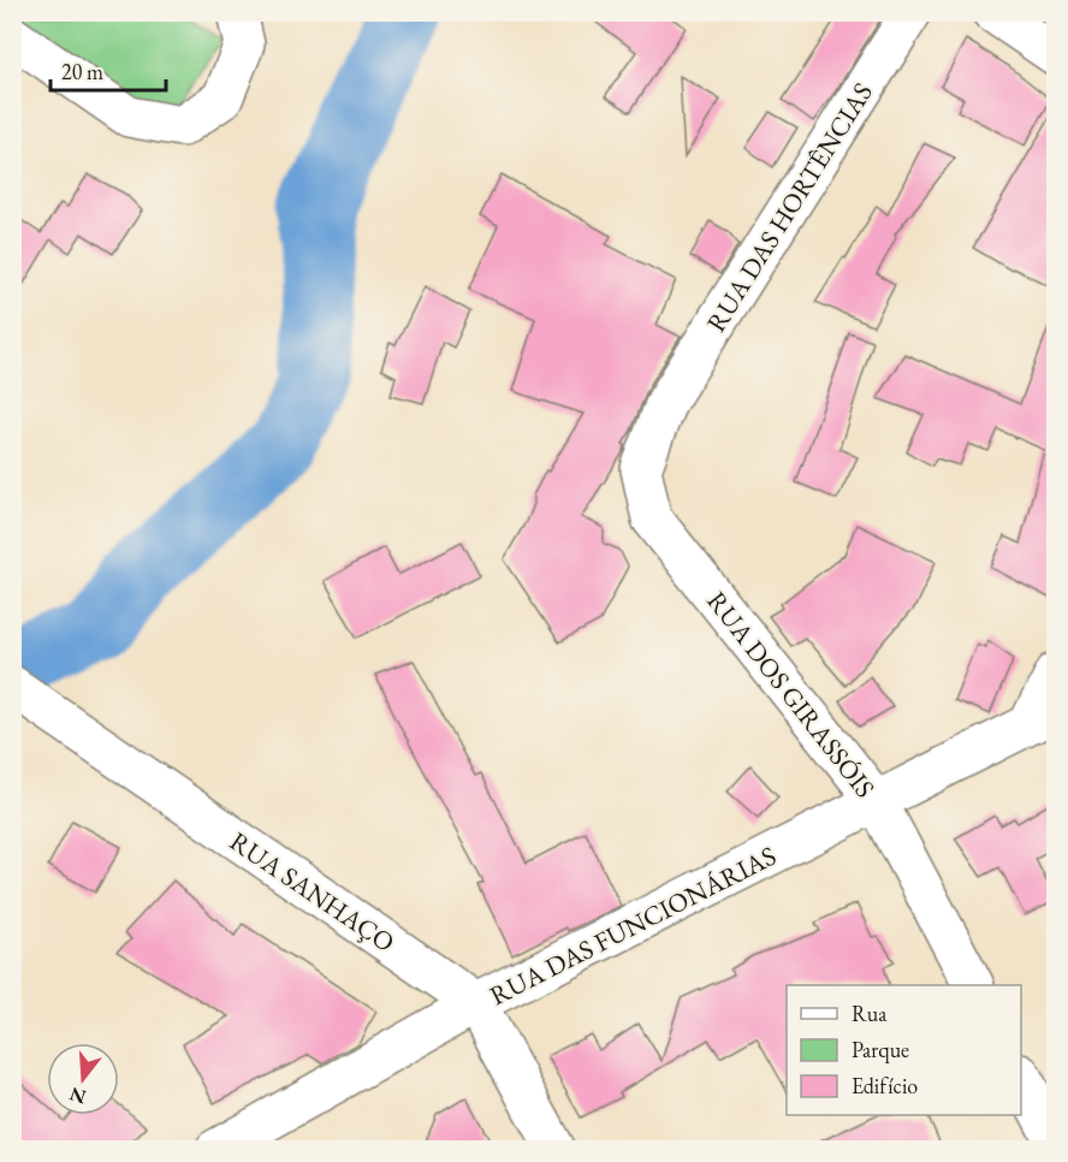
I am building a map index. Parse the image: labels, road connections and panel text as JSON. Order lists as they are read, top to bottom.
{
  "streets": {
    "street": [
      "RUA DAS HORTÊNCIAS",
      "RUA DOS GIRASSÓIS",
      "RUA SANHAÇO",
      "RUA DAS FUNCIONÁRIAS"
    ]
  },
  "crossings": [
    ["RUA DAS HORTÊNCIAS", "RUA DOS GIRASSÓIS"],
    ["RUA DOS GIRASSÓIS", "RUA DAS FUNCIONÁRIAS"],
    ["RUA SANHAÇO", "RUA DAS FUNCIONÁRIAS"]
  ],
  "legend": ["Rua", "Parque", "Edifício"],
  "scale_bar": "20 m",
  "north": "bottom"
}
